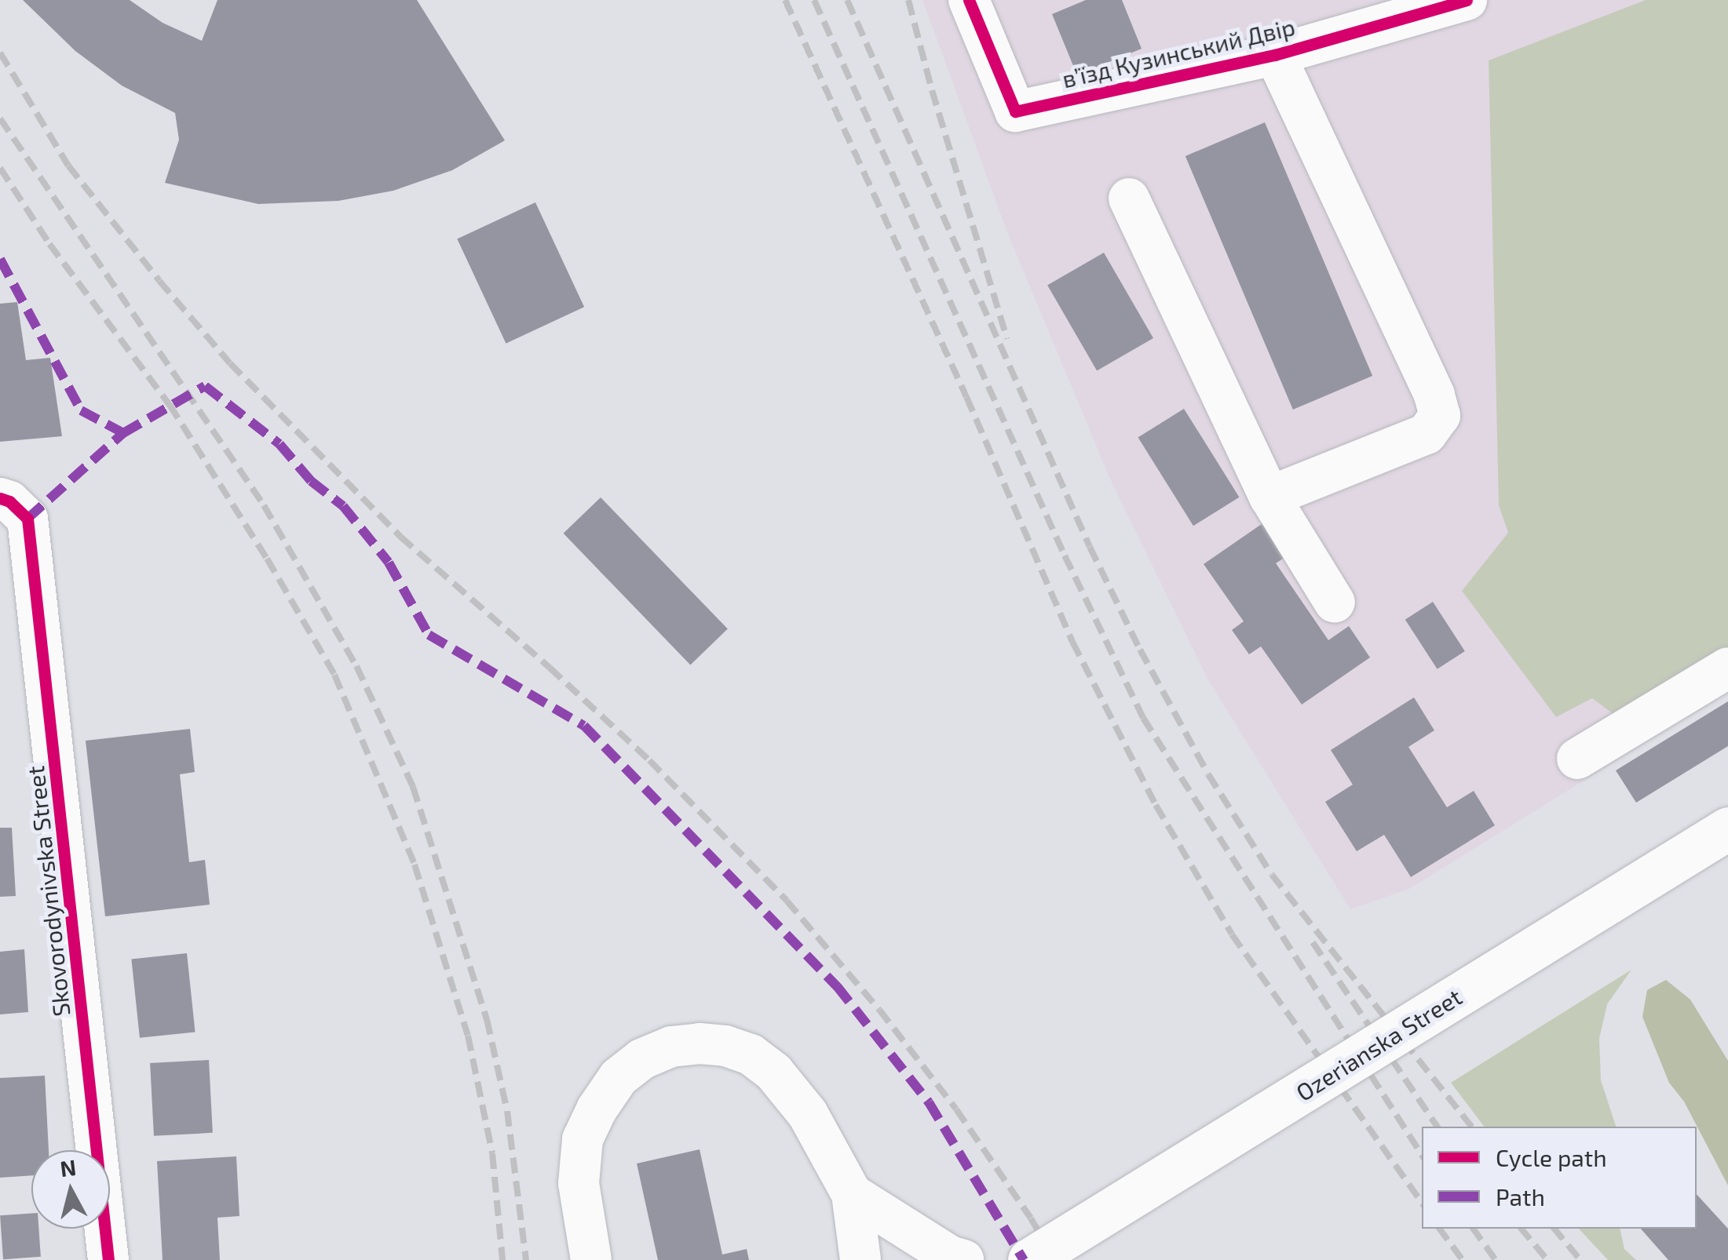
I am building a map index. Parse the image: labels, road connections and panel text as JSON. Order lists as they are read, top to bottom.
{
  "streets": {
    "main road": ["Ozerianska Street"],
    "street": ["в’їзд Кузинський Двір", "Skovorodynivska Street"]
  },
  "legend": ["Cycle path", "Path"],
  "north": "top"
}
